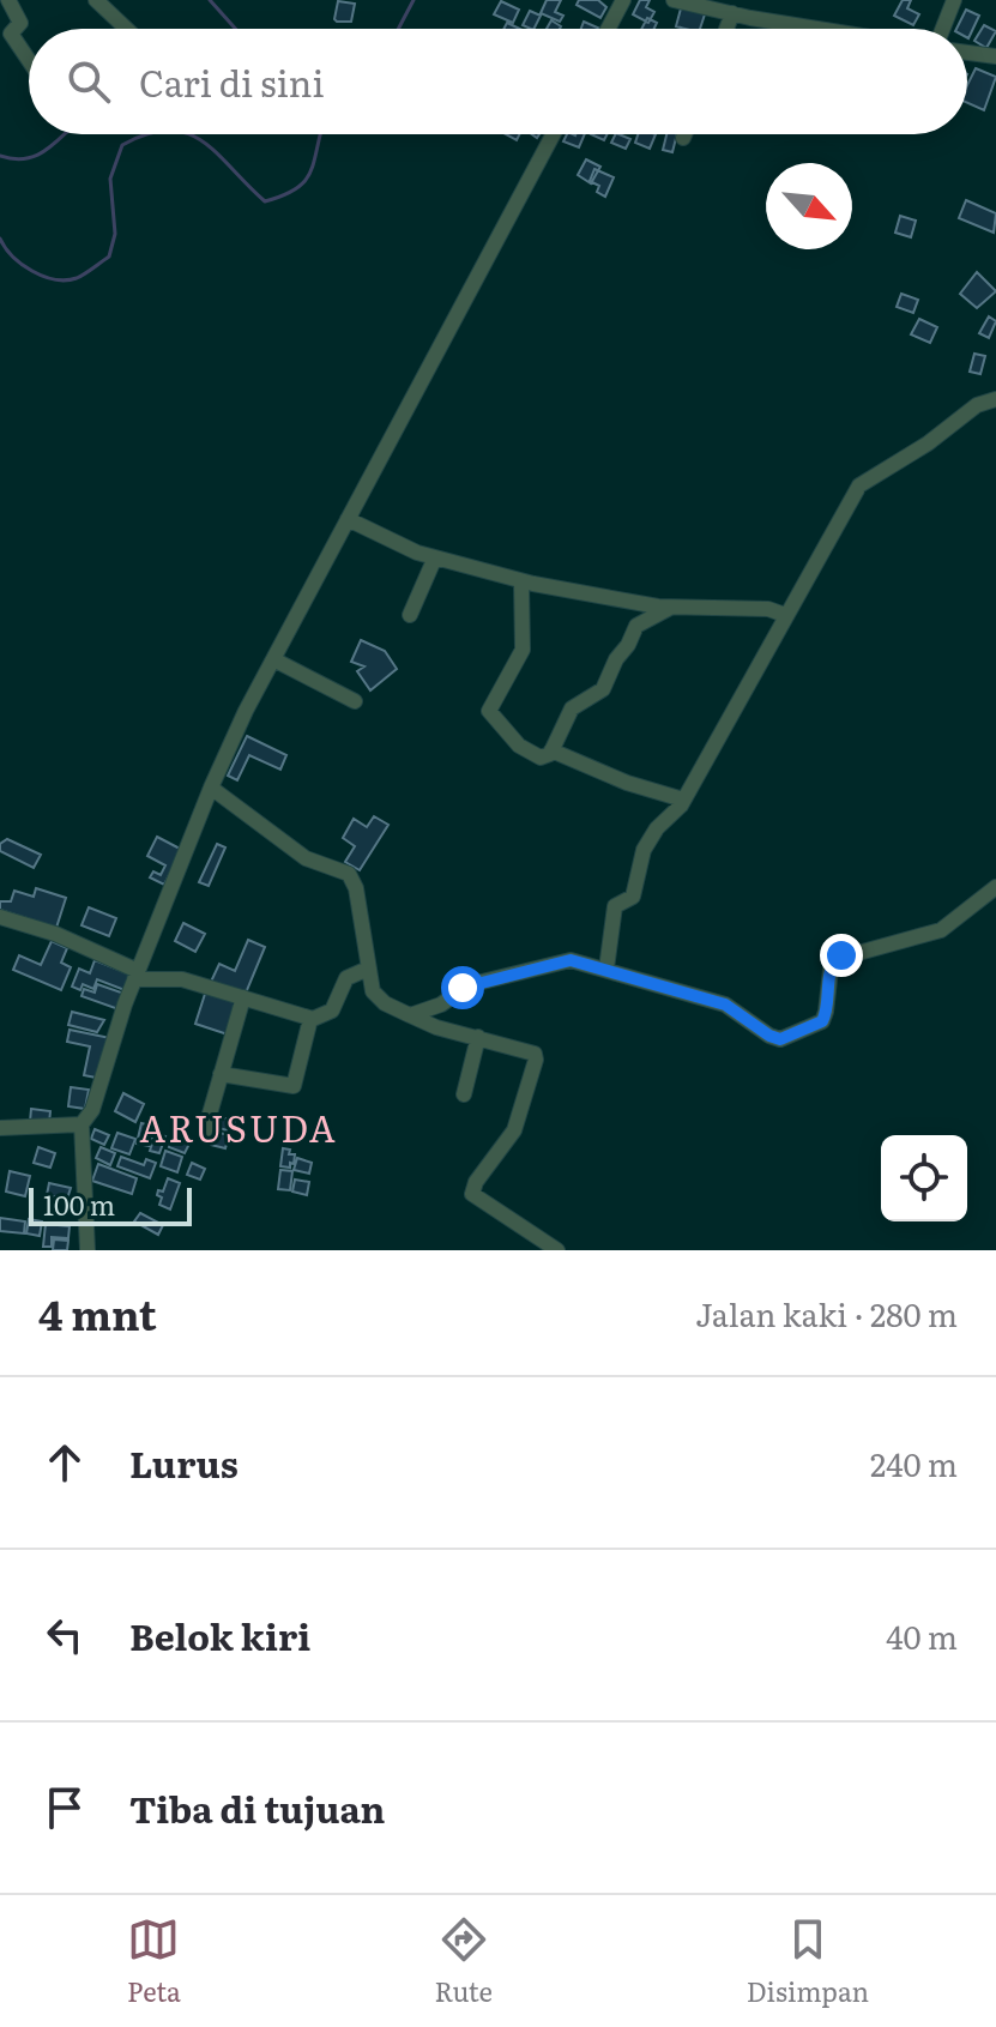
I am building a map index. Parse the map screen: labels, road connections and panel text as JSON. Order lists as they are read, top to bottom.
{
  "districts": ["ARUSUDA"],
  "scale_bar": "100 m",
  "north": "bottom right",
  "page": {
    "search": "Cari di sini",
    "scale": "100 m",
    "heading": ["4 mnt", "Jalan kaki · 280 m"],
    "list": [
      ["Lurus", "240 m"],
      ["Belok kiri", "40 m"],
      "Tiba di tujuan"
    ],
    "nav": ["Peta", "Rute", "Disimpan"]
  }
}
